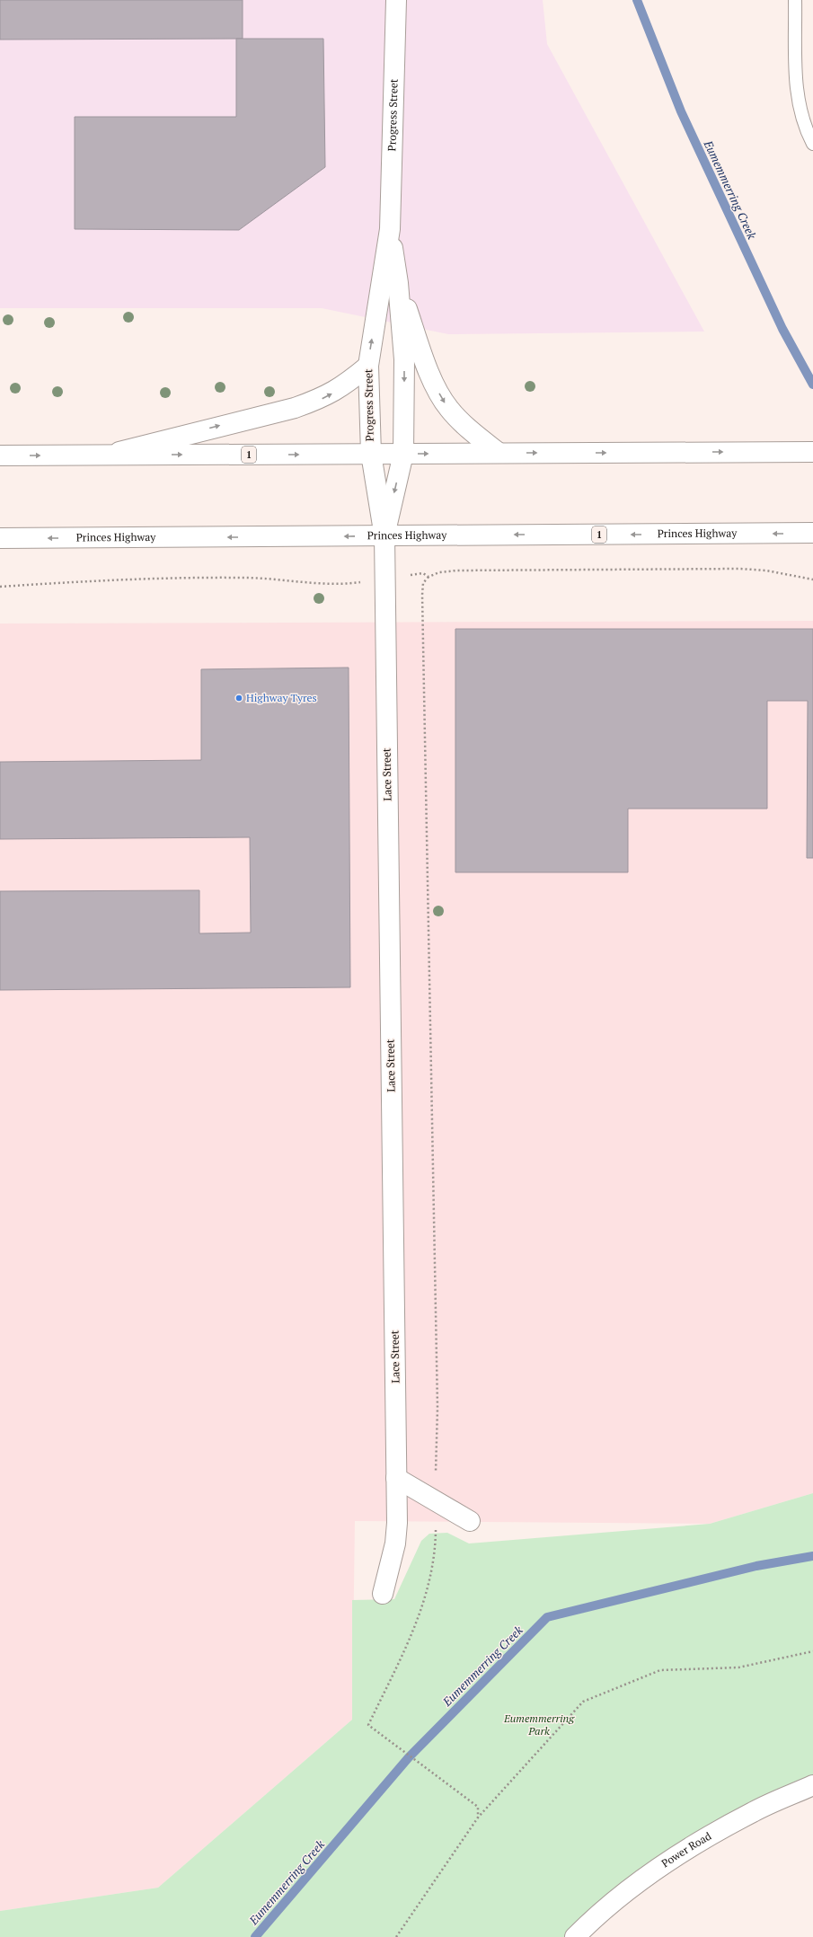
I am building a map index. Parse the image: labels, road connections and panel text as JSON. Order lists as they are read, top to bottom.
{
  "streets": {
    "main road": [
      "Progress Street",
      "1",
      "Princes Highway",
      "Lace Street",
      "Power Road"
    ]
  },
  "crossings": [
    ["Progress Street", "1"],
    ["Progress Street", "Princes Highway"],
    ["Progress Street", "Lace Street"],
    ["Princes Highway", "Lace Street"]
  ],
  "water": ["Eumemmerring Creek"],
  "parks": ["Eumemmerring Park"],
  "places": ["Highway Tyres"]
}
